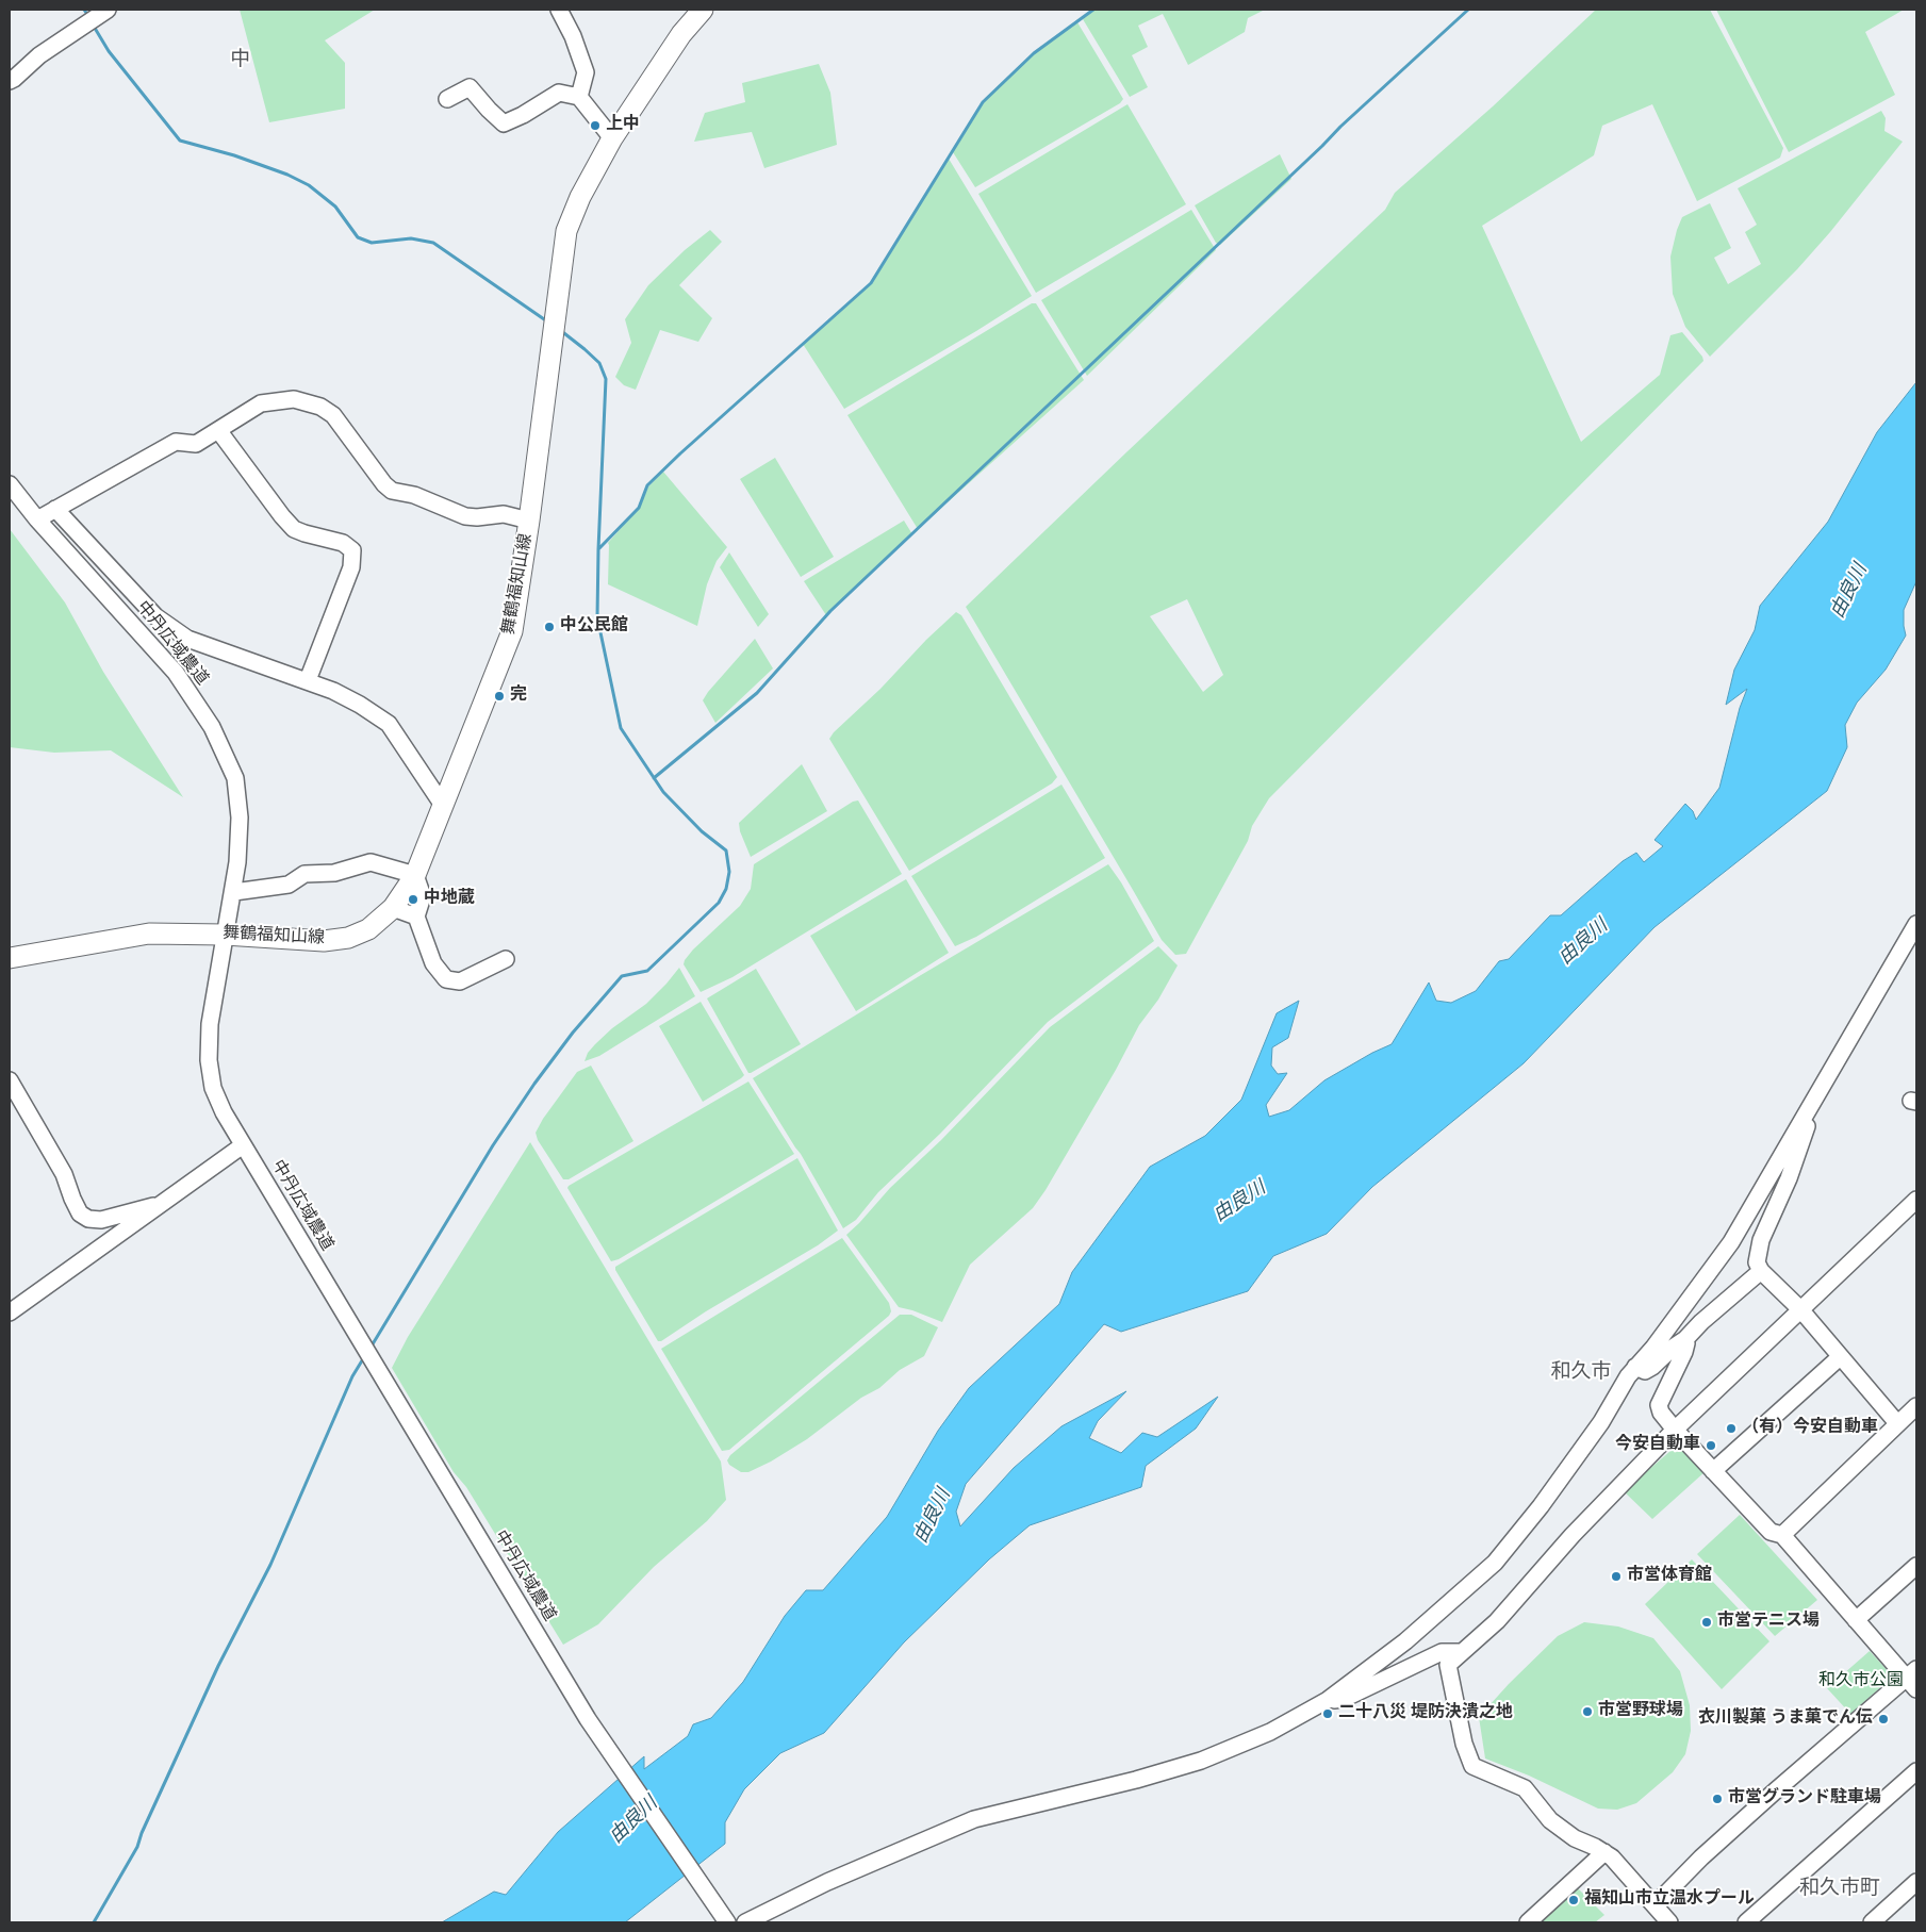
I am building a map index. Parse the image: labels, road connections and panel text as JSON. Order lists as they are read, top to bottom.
{
  "streets": {
    "main road": ["舞鶴福知山線"],
    "street": ["中丹広域農道"]
  },
  "crossings": [
    ["舞鶴福知山線", "中丹広域農道"]
  ],
  "districts": ["中", "和久市", "和久市町"],
  "water": ["由良川"],
  "parks": ["和久市公園"],
  "places": [
    "上中",
    "中公民館",
    "完",
    "中地蔵",
    "（有）今安自動車",
    "今安自動車",
    "市営体育館",
    "市営テニス場",
    "市営野球場",
    "二十八災 堤防決潰之地",
    "衣川製菓 うま菓でん伝",
    "市営グランド駐車場",
    "福知山市立温水プール"
  ]
}
